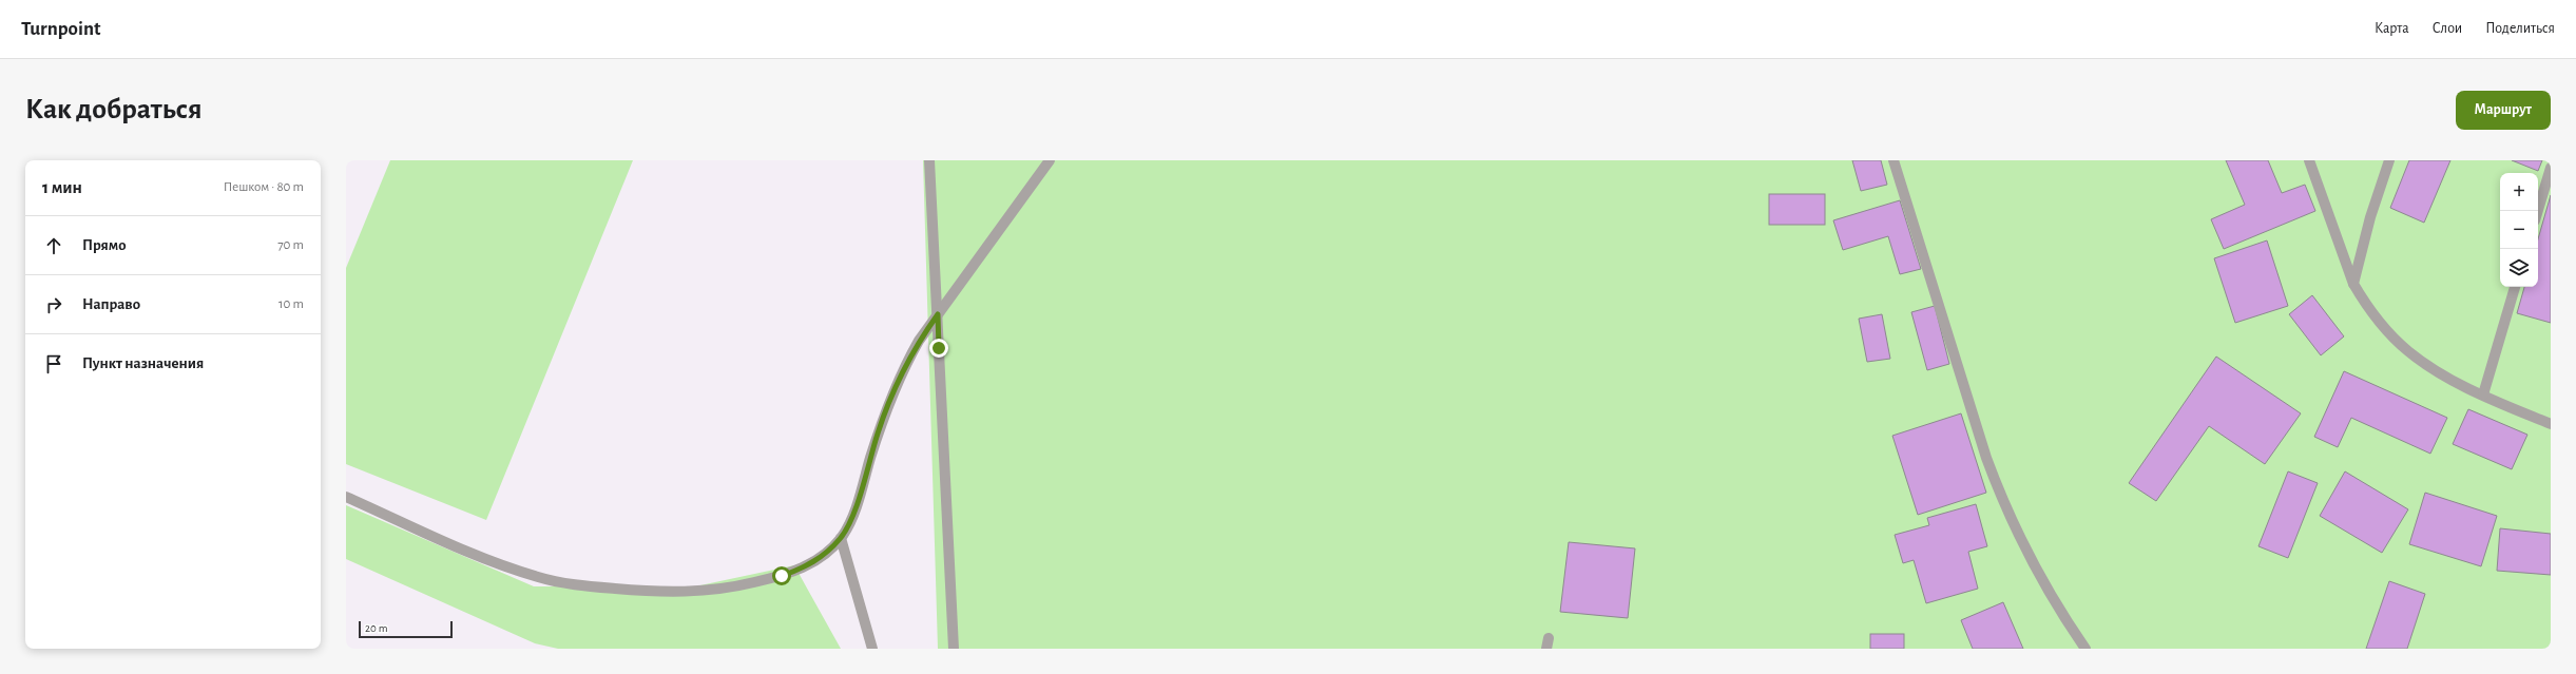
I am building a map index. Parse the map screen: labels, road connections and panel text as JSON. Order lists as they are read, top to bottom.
{
  "scale_bar": "20 m",
  "page": {
    "header": "Turnpoint",
    "nav": ["Карта", "Слои", "Поделиться"],
    "buttons": "Маршрут",
    "title": "Как добраться",
    "heading": ["1 мин", "Пешком · 80 m"],
    "map_buttons": ["+", "−"],
    "list": [
      ["Прямо", "70 m"],
      ["Направо", "10 m"],
      "Пункт назначения"
    ],
    "scale": "20 m"
  }
}
